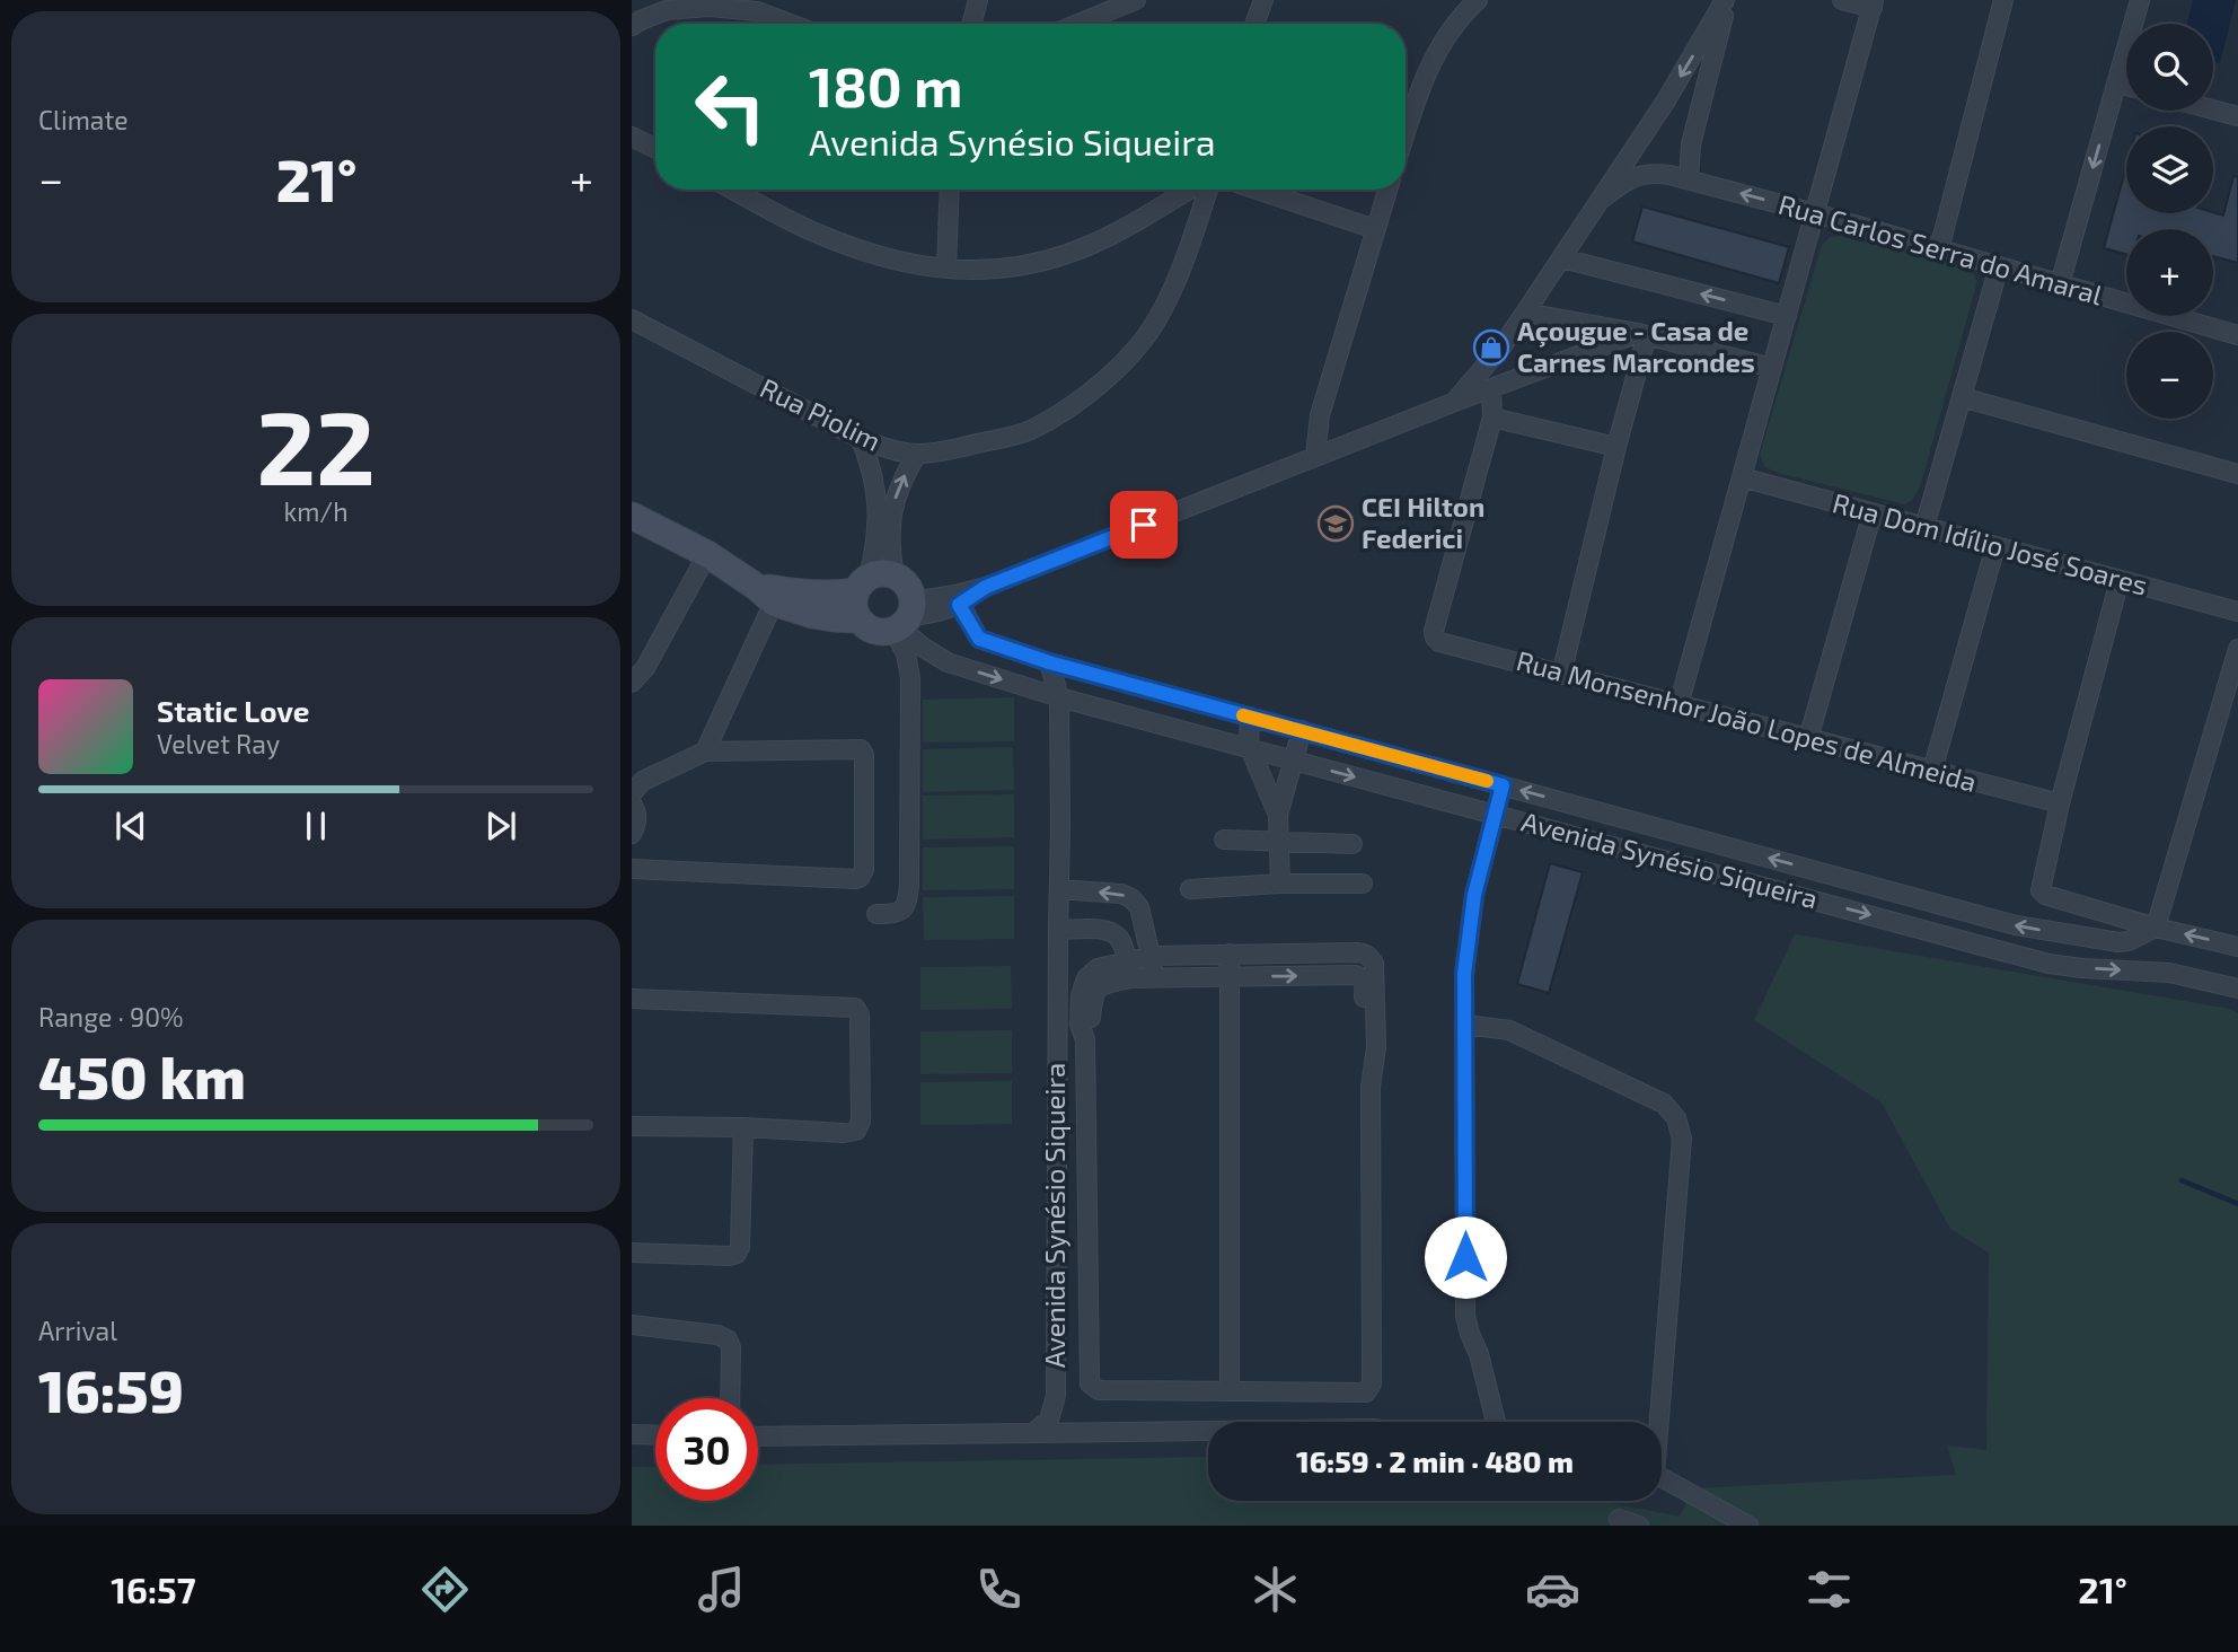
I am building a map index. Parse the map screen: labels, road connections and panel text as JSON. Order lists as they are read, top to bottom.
{
  "streets": {
    "street": [
      "Rua Carlos Serra do Amaral",
      "Rua Piolim",
      "Rua Dom Idílio José Soares",
      "Rua Monsenhor João Lopes de Almeida",
      "Avenida Synésio Siqueira"
    ]
  },
  "places": {
    "shop": ["Açougue - Casa de Carnes Marcondes"],
    "school or university": ["CEI Hilton Federici"]
  },
  "page": {
    "tile": [
      "Climate",
      ["22", "km/h"],
      ["Range · 90%", "450 km"],
      ["Arrival", "16:59"]
    ],
    "map_buttons": ["+", "−"],
    "turn": ["180 m", "Avenida Synésio Siqueira"],
    "heat": ["−", "21°", "+"],
    "song": ["Static Love", "Velvet Ray"],
    "limit": "30",
    "trip": "16:59 · 2 min · 480 m",
    "tabs": ["16:57", "21°"]
  }
}
